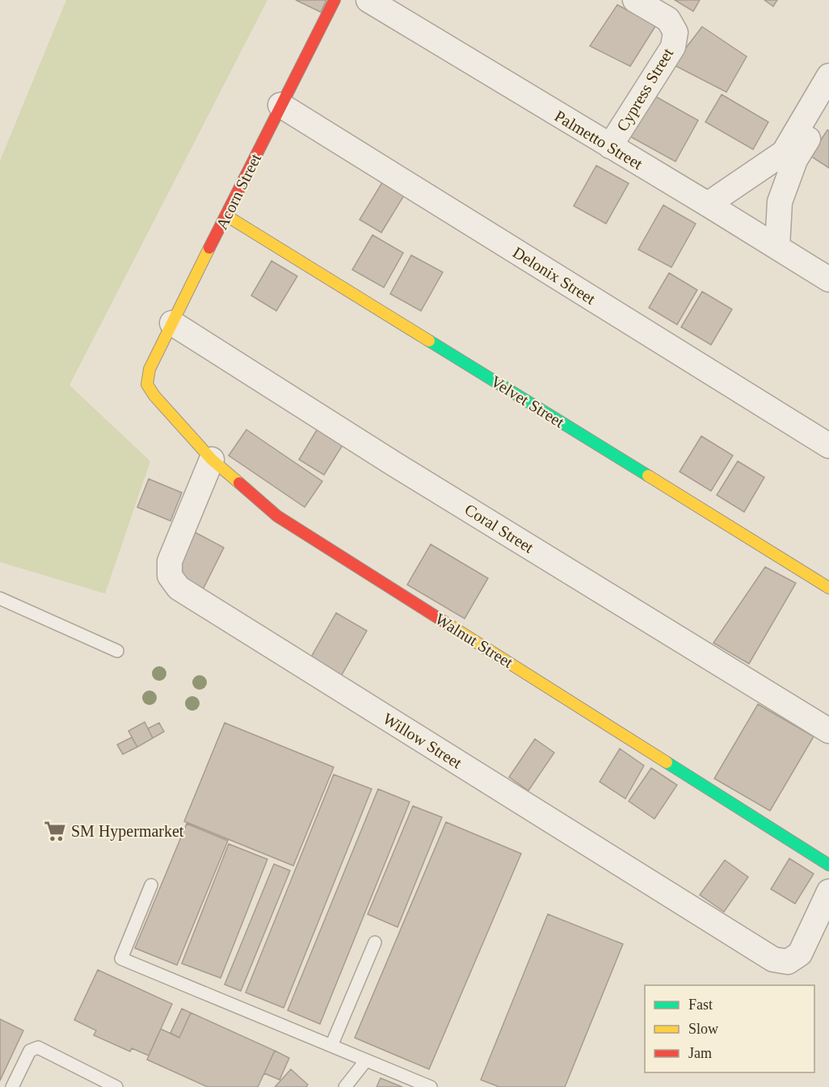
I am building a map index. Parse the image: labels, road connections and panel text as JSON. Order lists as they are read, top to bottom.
{
  "streets": {
    "street": [
      "Cypress Street",
      "Palmetto Street",
      "Acorn Street",
      "Delonix Street",
      "Velvet Street",
      "Coral Street",
      "Walnut Street",
      "Willow Street"
    ]
  },
  "crossings": [
    ["Cypress Street", "Palmetto Street"],
    ["Acorn Street", "Delonix Street"],
    ["Acorn Street", "Velvet Street"],
    ["Acorn Street", "Coral Street"],
    ["Acorn Street", "Walnut Street"],
    ["Walnut Street", "Willow Street"]
  ],
  "places": {
    "supermarket": ["SM Hypermarket"]
  },
  "legend": ["Fast", "Slow", "Jam"]
}
